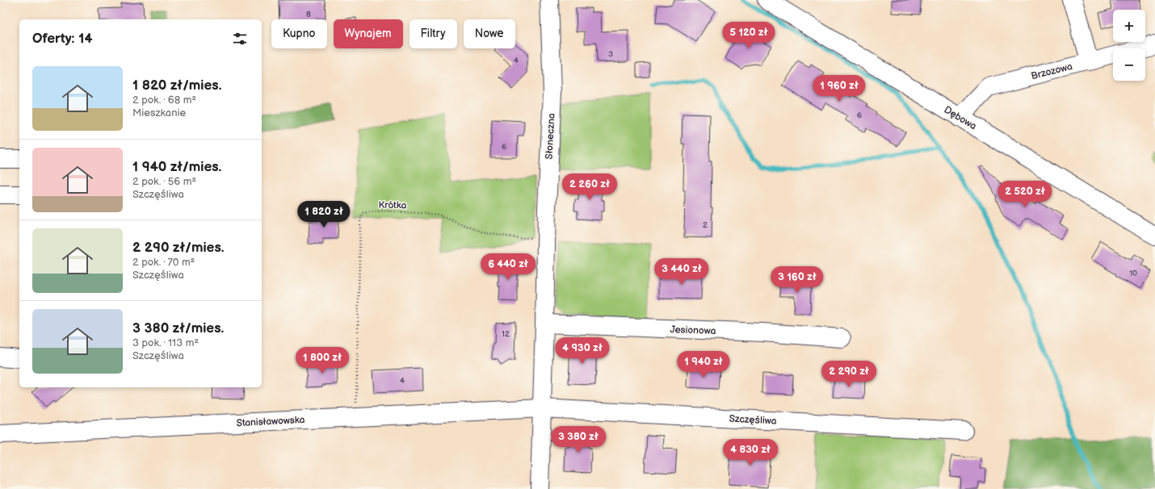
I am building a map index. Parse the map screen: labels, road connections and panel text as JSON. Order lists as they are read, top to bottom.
{
  "streets": {
    "street": [
      "Brzozowa",
      "Dębowa",
      "Słoneczna",
      "Jesionowa",
      "Szczęśliwa",
      "Stanisławowska"
    ],
    "path": ["Krótka"]
  },
  "crossings": [
    ["Brzozowa", "Dębowa"],
    ["Słoneczna", "Krótka"],
    ["Słoneczna", "Jesionowa"],
    ["Słoneczna", "Szczęśliwa"],
    ["Słoneczna", "Stanisławowska"],
    ["Krótka", "Stanisławowska"],
    ["Szczęśliwa", "Stanisławowska"]
  ],
  "house_numbers": [
    "8",
    "3",
    "4",
    "6",
    "6",
    "2",
    "10",
    "12",
    "4"
  ],
  "page": {
    "map_buttons": ["+", "−"],
    "chip": [
      "Kupno",
      "Wynajem",
      "Filtry",
      "Nowe"
    ],
    "heading": "Oferty: 14",
    "price": [
      "5 120 zł",
      "1 960 zł",
      "2 260 zł",
      "2 520 zł",
      "1 820 zł",
      "6 440 zł",
      "3 440 zł",
      "3 160 zł",
      "4 930 zł",
      "1 800 zł",
      "1 940 zł",
      "2 290 zł",
      "3 380 zł",
      "4 830 zł"
    ],
    "list": [
      {
        "name": "1 820 zł/mies.",
        "note": "2 pok. · 68 m² · Mieszkanie"
      },
      {
        "name": "1 940 zł/mies.",
        "note": "2 pok. · 56 m² · Szczęśliwa"
      },
      {
        "name": "2 290 zł/mies.",
        "note": "2 pok. · 70 m² · Szczęśliwa"
      },
      {
        "name": "3 380 zł/mies.",
        "note": "3 pok. · 113 m² · Szczęśliwa"
      }
    ]
  }
}
